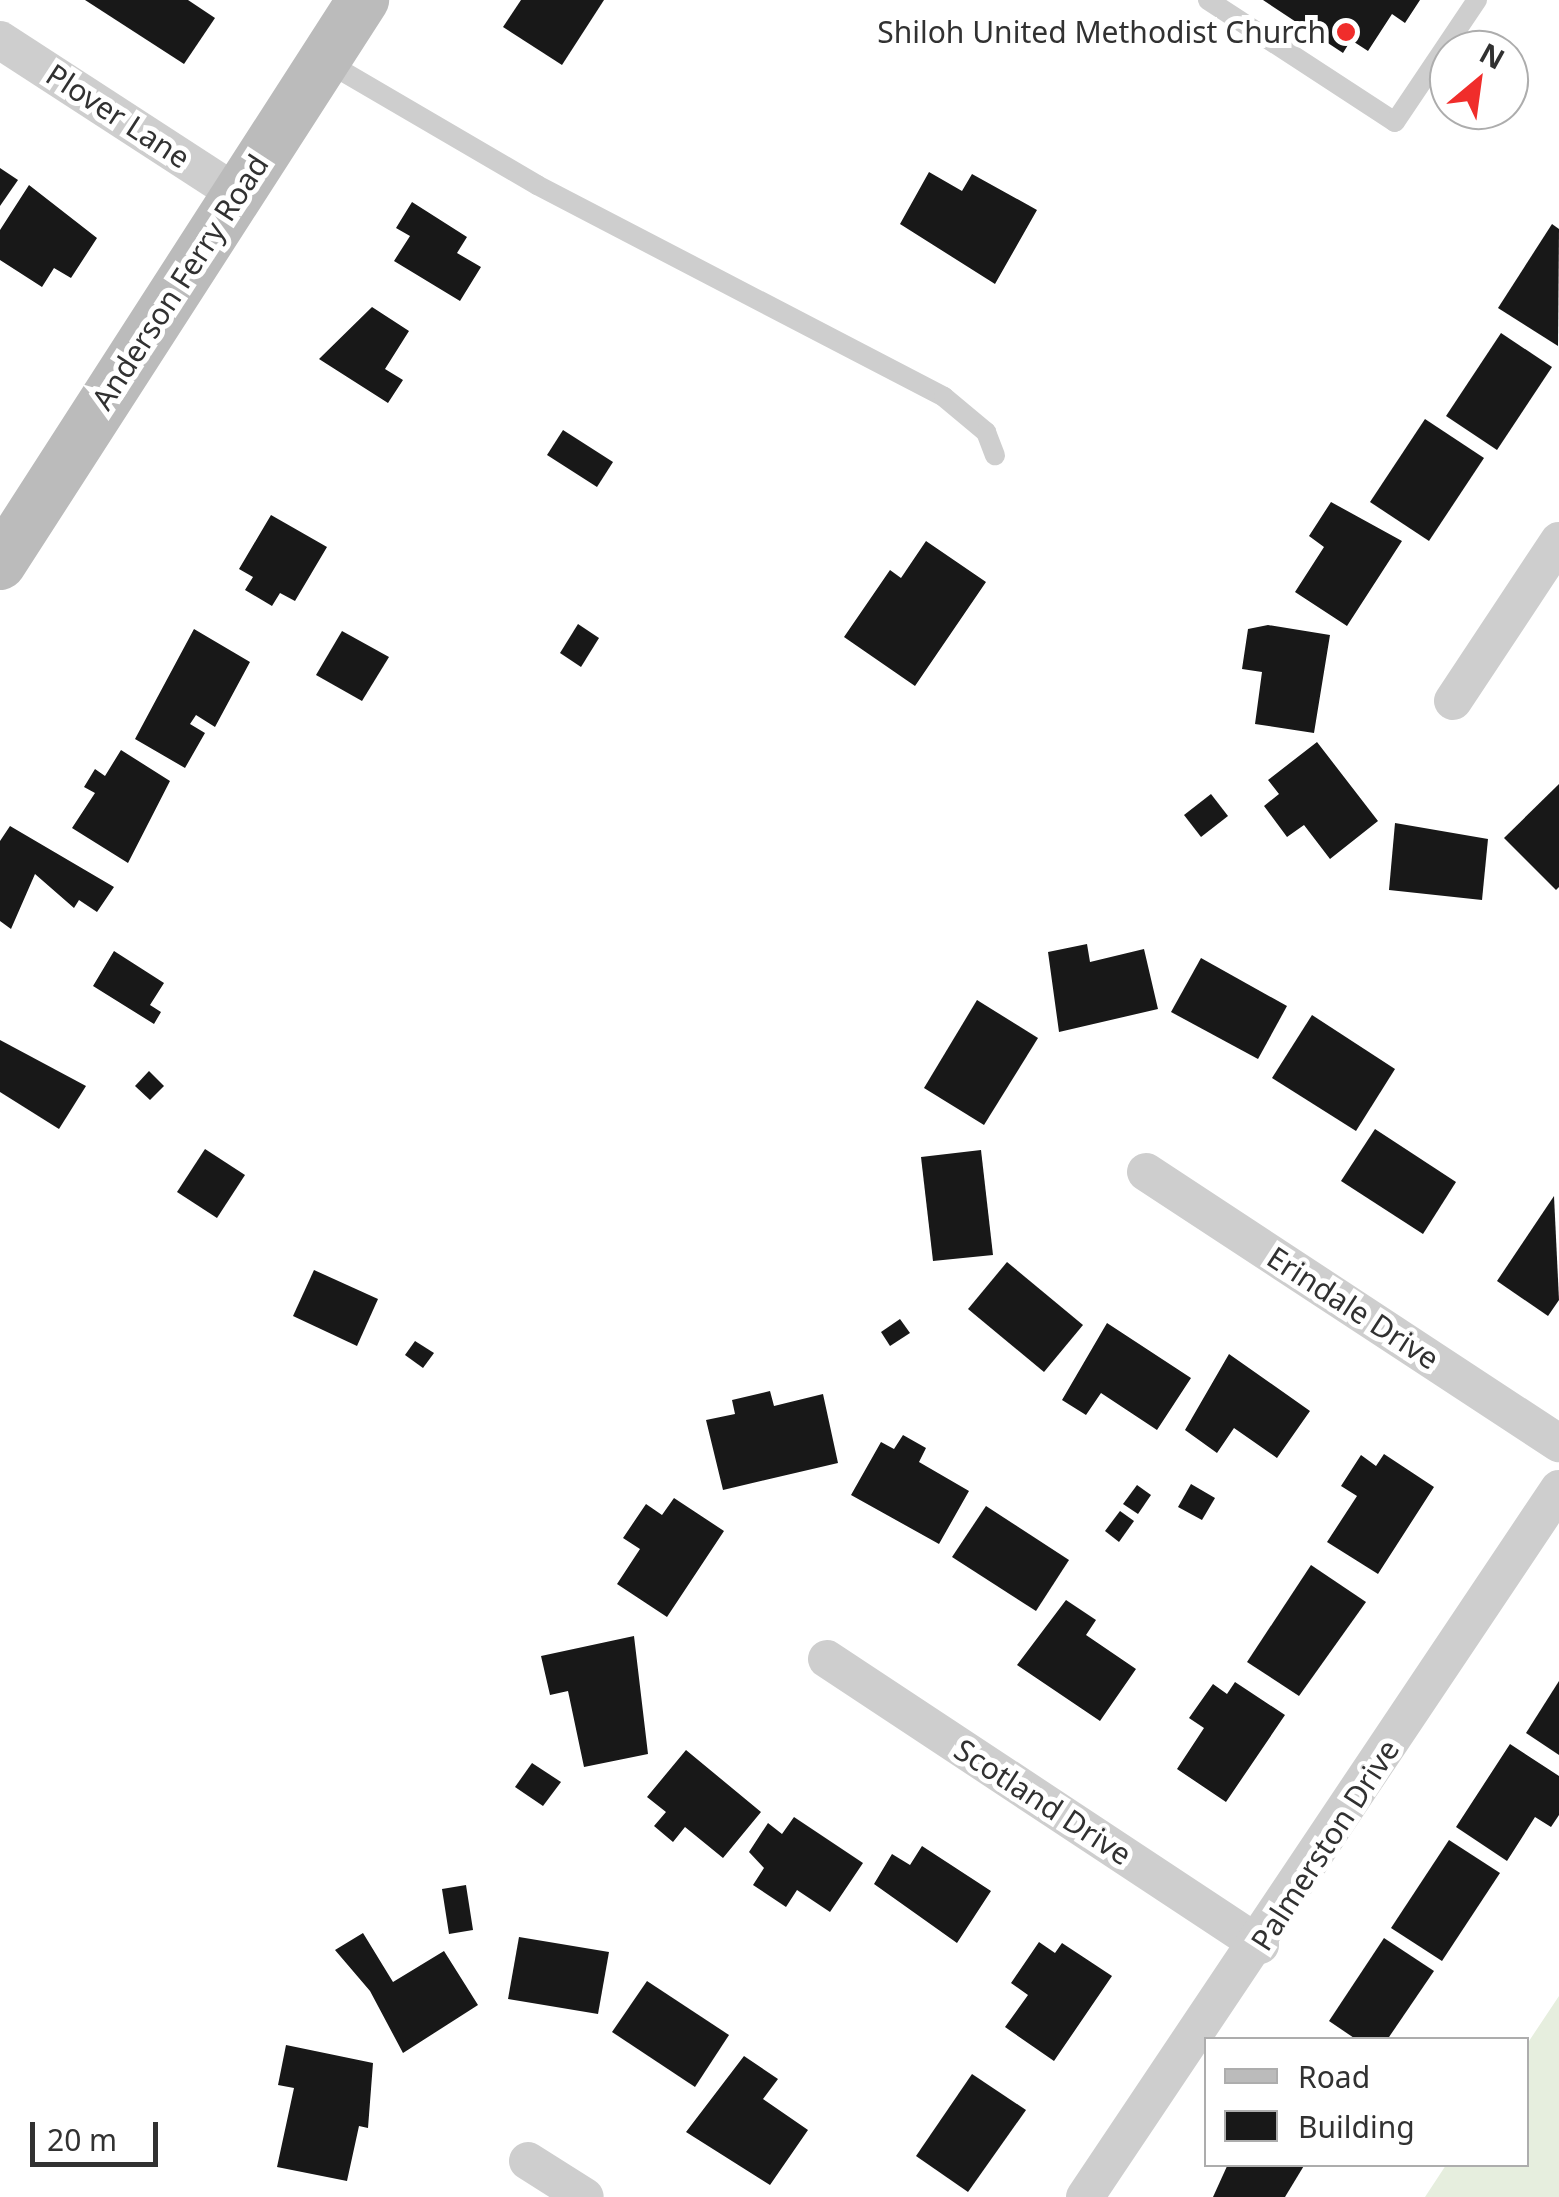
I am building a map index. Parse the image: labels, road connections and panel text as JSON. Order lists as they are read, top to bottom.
{
  "streets": {
    "street": [
      "Plover Lane",
      "Anderson Ferry Road",
      "Erindale Drive",
      "Scotland Drive",
      "Palmerston Drive"
    ]
  },
  "crossings": [
    ["Plover Lane", "Anderson Ferry Road"],
    ["Scotland Drive", "Palmerston Drive"]
  ],
  "places": ["Shiloh United Methodist Church"],
  "legend": ["Road", "Building"],
  "scale_bar": "20 m",
  "north": "top right"
}
